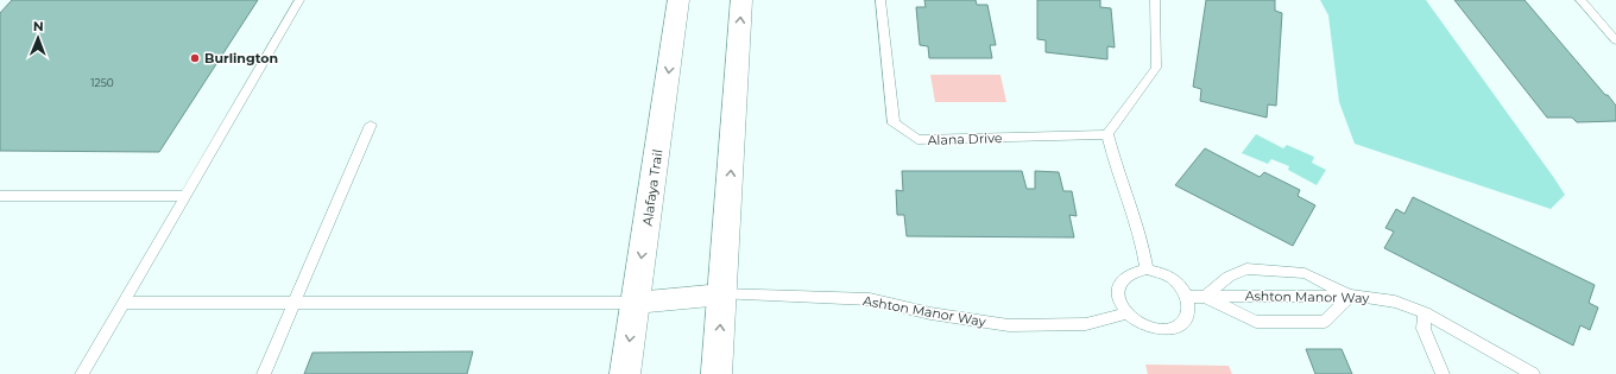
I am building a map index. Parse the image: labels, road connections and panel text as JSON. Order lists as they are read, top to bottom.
{
  "streets": {
    "main road": ["Alafaya Trail"],
    "street": ["Ashton Manor Way"],
    "lane": ["Alana Drive"]
  },
  "crossings": [
    ["Alafaya Trail", "Ashton Manor Way"]
  ],
  "places": ["Burlington"],
  "house_numbers": ["1250"],
  "north": "top"
}
